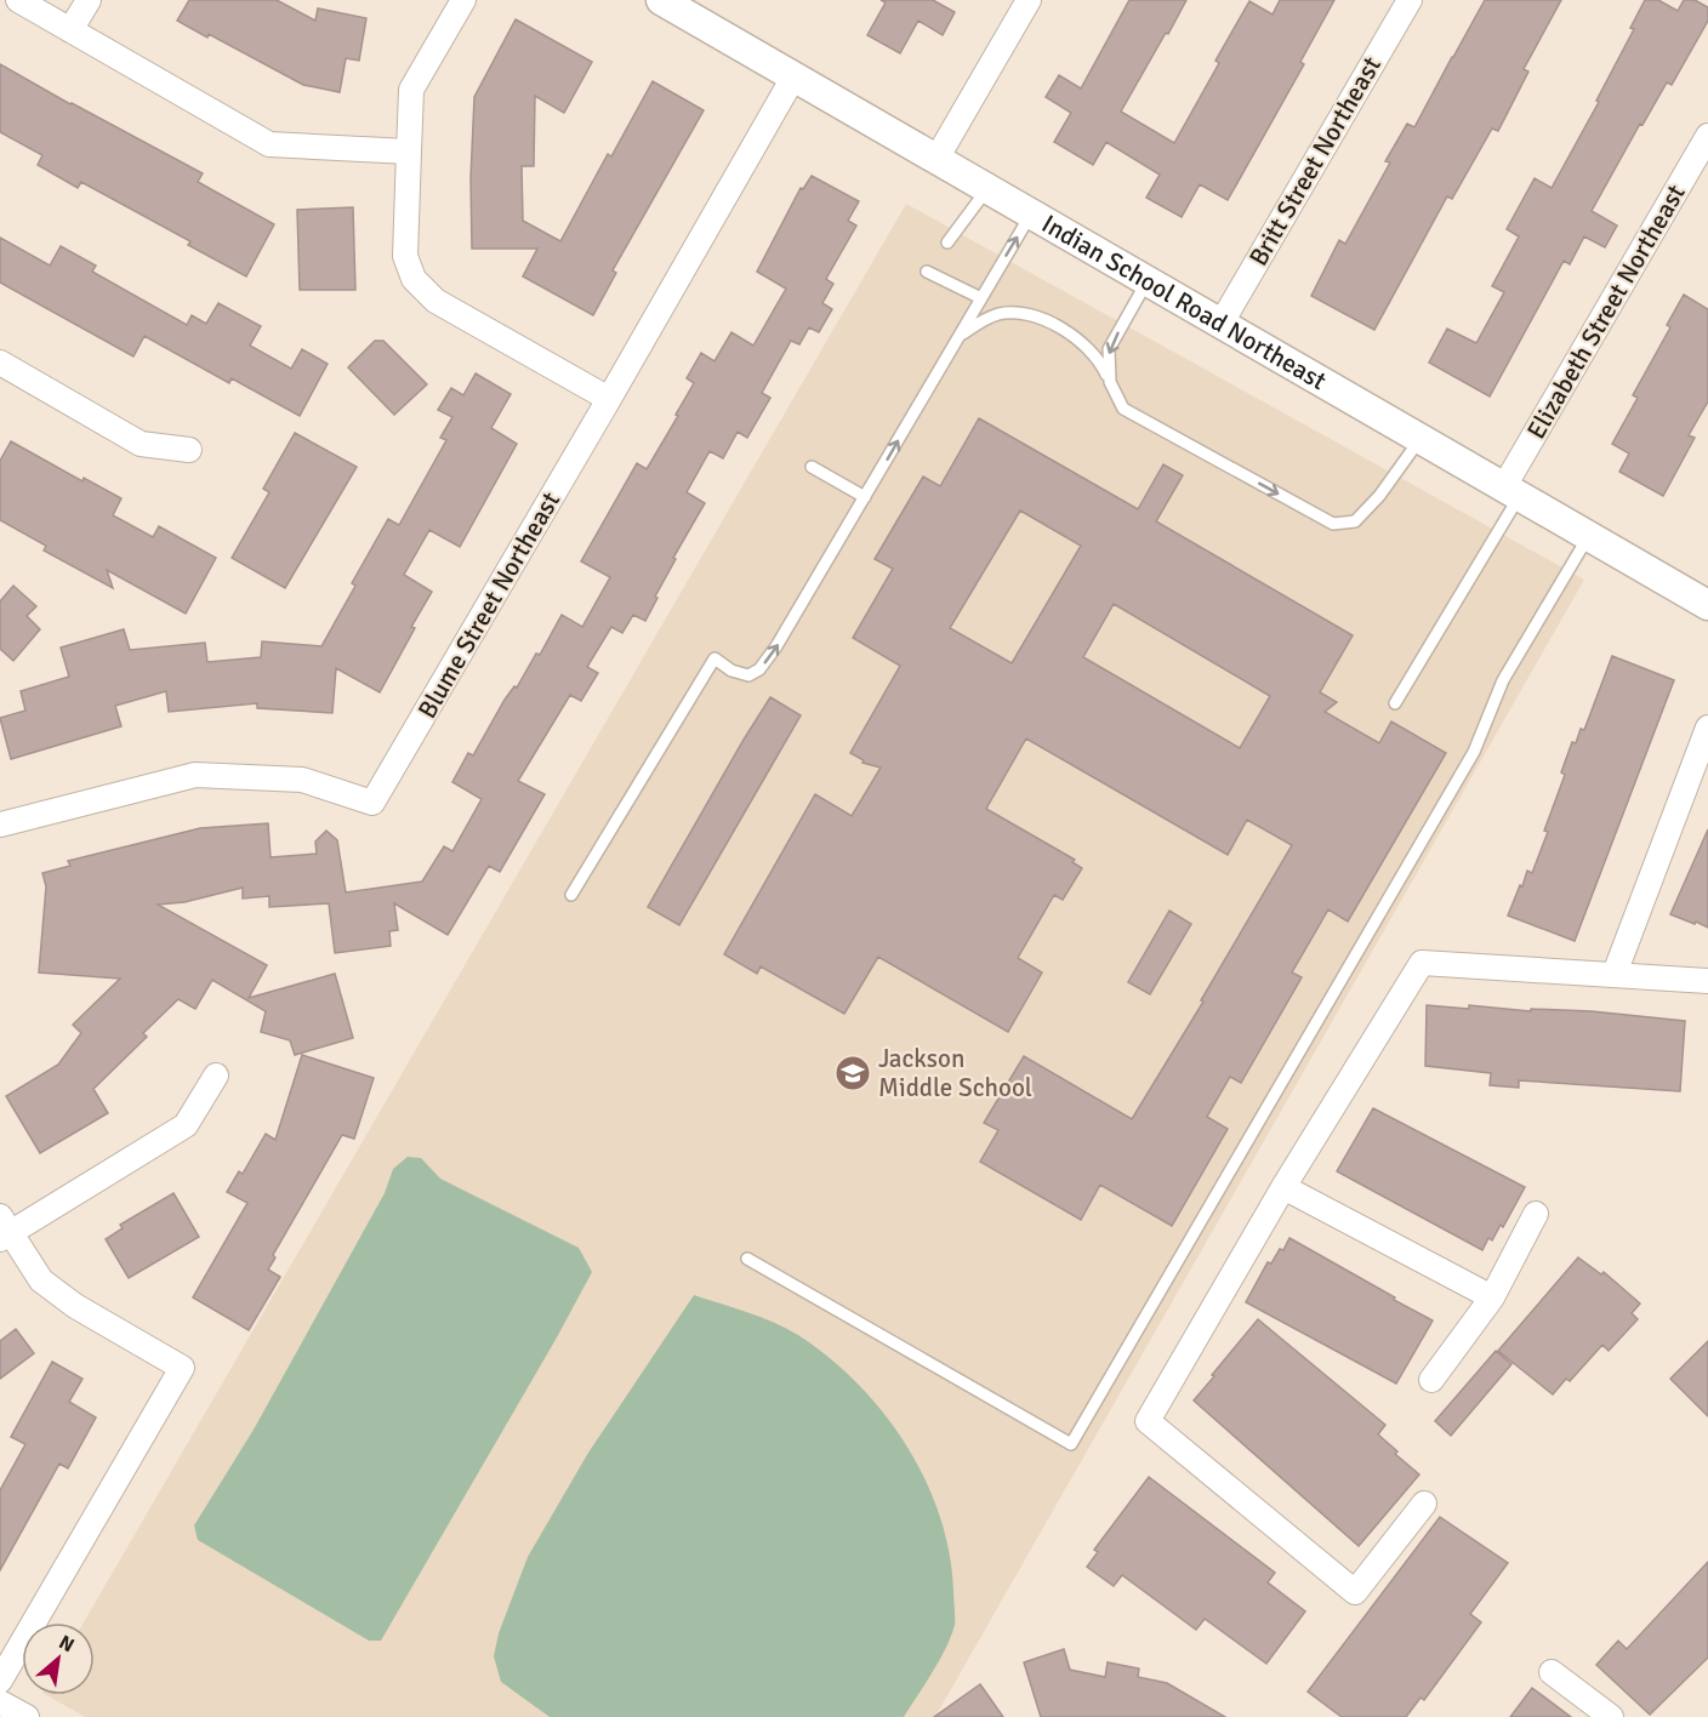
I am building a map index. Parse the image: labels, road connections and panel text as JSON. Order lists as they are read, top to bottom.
{
  "streets": {
    "street": [
      "Britt Street Northeast",
      "Indian School Road Northeast",
      "Elizabeth Street Northeast",
      "Blume Street Northeast"
    ]
  },
  "crossings": [
    ["Britt Street Northeast", "Indian School Road Northeast"],
    ["Indian School Road Northeast", "Elizabeth Street Northeast"],
    ["Indian School Road Northeast", "Blume Street Northeast"]
  ],
  "places": {
    "school or university": ["Jackson Middle School"]
  },
  "north": "top right"
}
